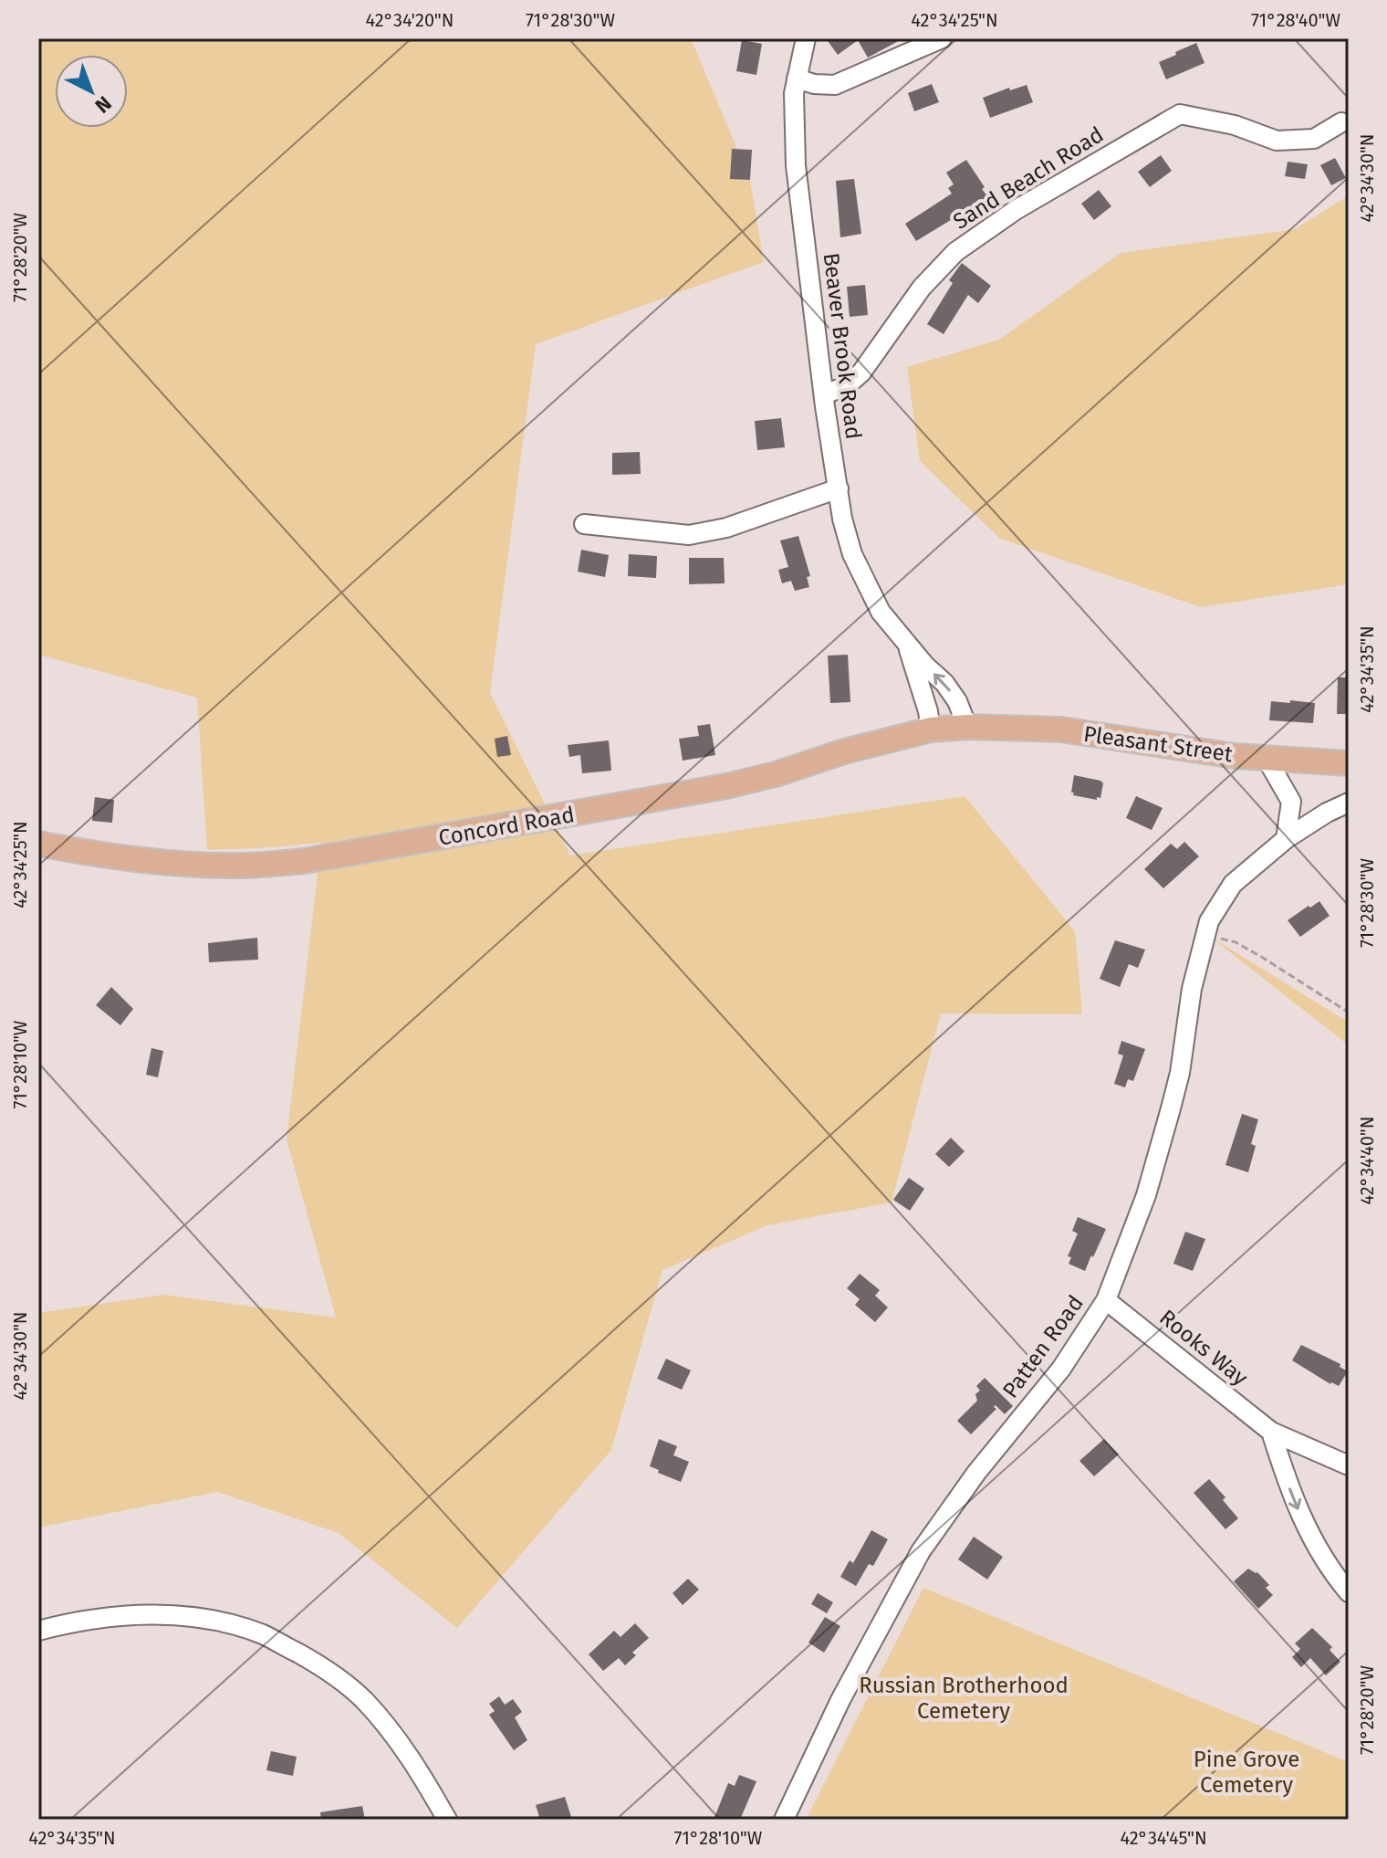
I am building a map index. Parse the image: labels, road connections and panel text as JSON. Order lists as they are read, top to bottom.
{
  "streets": {
    "main road": ["Pleasant Street", "Concord Road"],
    "street": [
      "Sand Beach Road",
      "Beaver Brook Road",
      "Patten Road",
      "Rooks Way"
    ]
  },
  "crossings": [
    ["Sand Beach Road", "Beaver Brook Road"],
    ["Beaver Brook Road", "Pleasant Street"],
    ["Beaver Brook Road", "Concord Road"],
    ["Pleasant Street", "Concord Road"],
    ["Patten Road", "Rooks Way"]
  ],
  "parks": ["Russian Brotherhood Cemetery", "Pine Grove Cemetery"],
  "north": "bottom right",
  "coordinates": [
    "42°34'20\"N",
    "71°28'30\"W",
    "42°34'25\"N",
    "71°28'40\"W",
    "42°34'30\"N",
    "71°28'20\"W",
    "42°34'35\"N",
    "71°28'10\"W",
    "42°34'40\"N",
    "42°34'45\"N"
  ]
}
